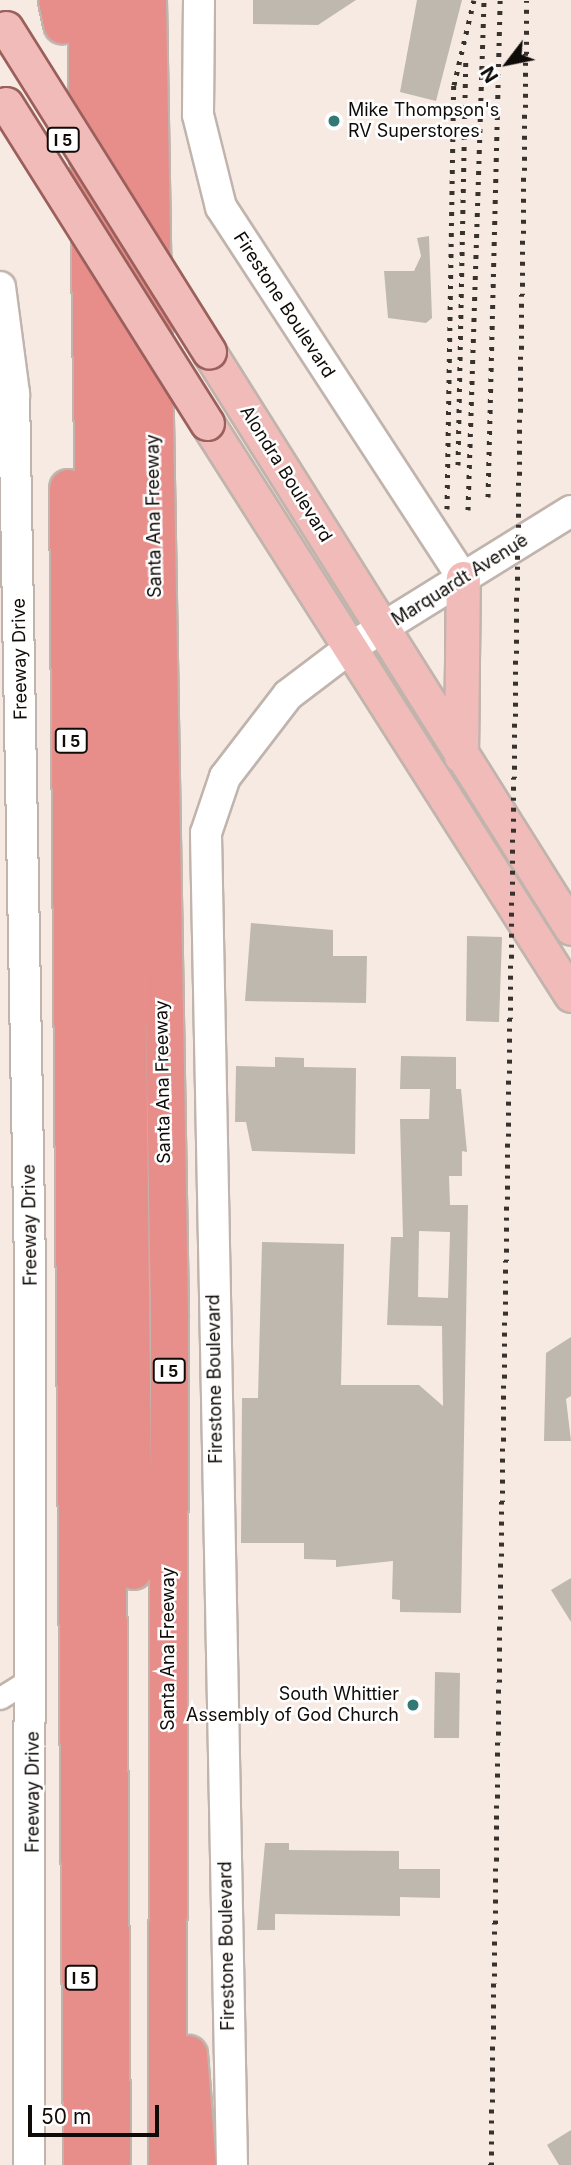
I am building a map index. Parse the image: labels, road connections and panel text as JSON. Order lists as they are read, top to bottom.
{
  "streets": {
    "highway": ["I 5", "Santa Ana Freeway"],
    "main road": ["Alondra Boulevard"],
    "street": ["Firestone Boulevard", "Marquardt Avenue", "Freeway Drive"]
  },
  "crossings": [
    ["Firestone Boulevard", "Marquardt Avenue"],
    ["Alondra Boulevard", "Marquardt Avenue"]
  ],
  "places": ["Mike Thompson's RV Superstores", "South Whittier Assembly of God Church"],
  "scale_bar": "50 m",
  "north": "bottom left"
}
